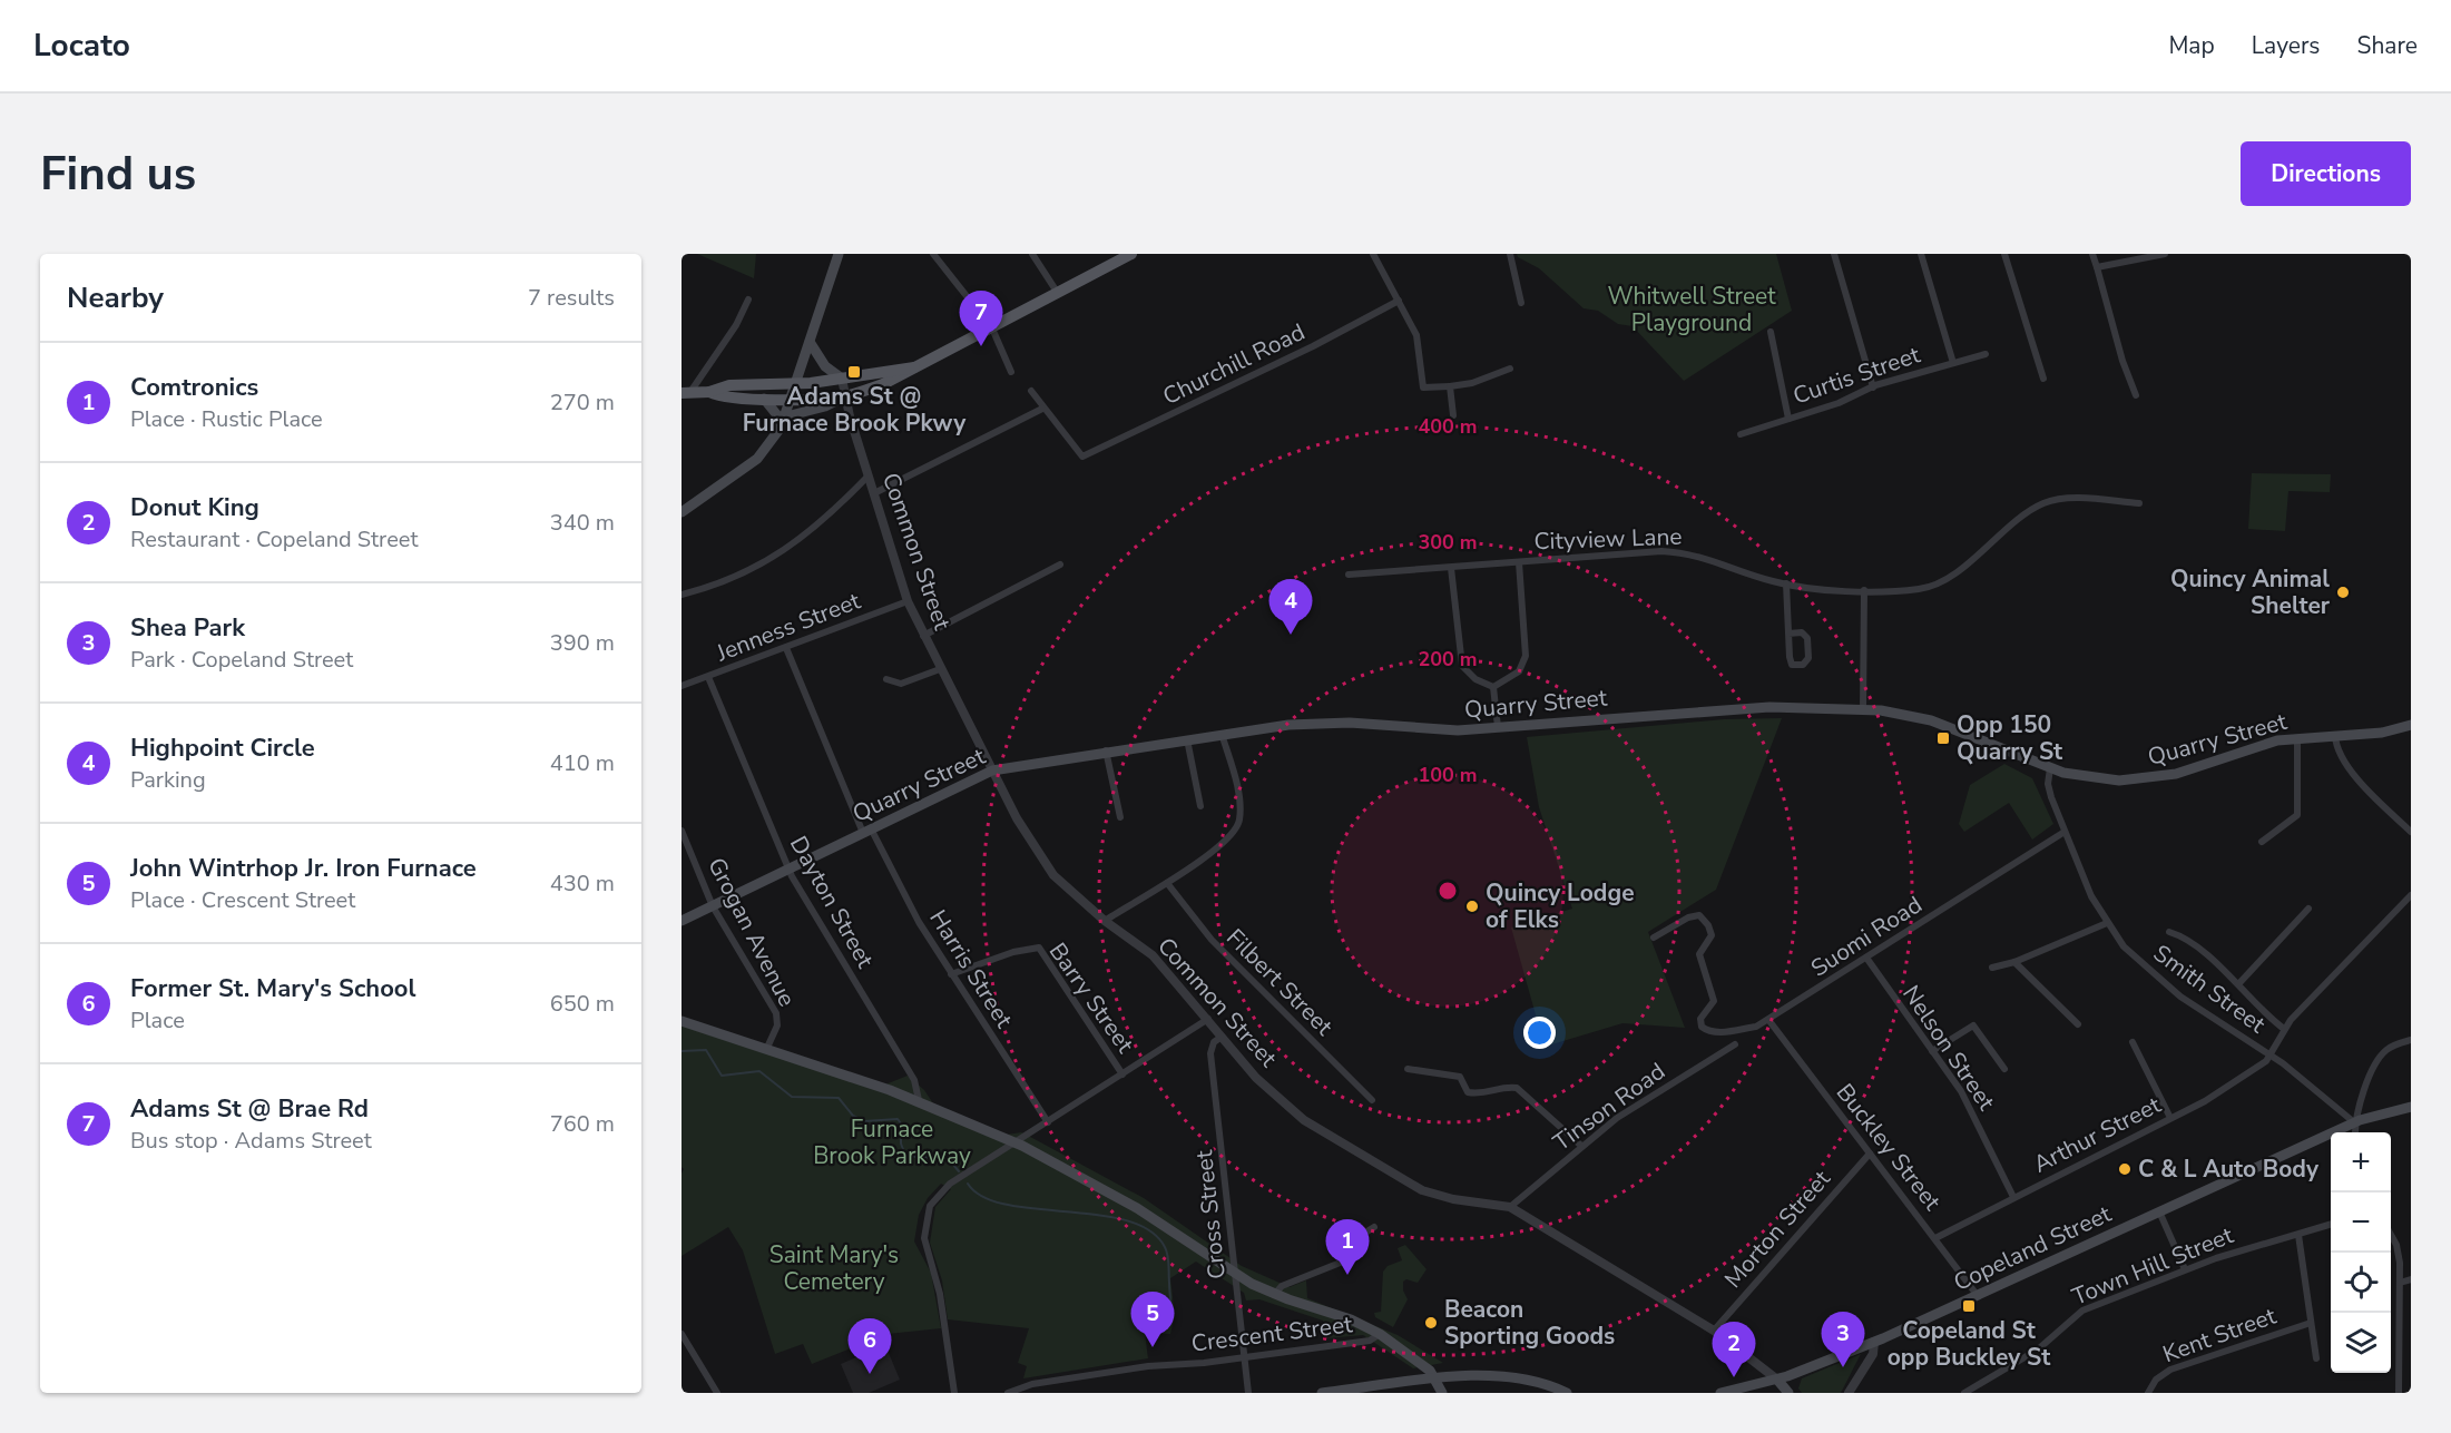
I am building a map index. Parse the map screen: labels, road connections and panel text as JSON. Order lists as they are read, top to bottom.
{
  "streets": {
    "main road": ["Common Street", "Quarry Street", "Copeland Street"],
    "street": [
      "Churchill Road",
      "Curtis Street",
      "Cityview Lane",
      "Jenness Street",
      "Dayton Street",
      "Grogan Avenue",
      "Suomi Road",
      "Harris Street",
      "Filbert Street",
      "Smith Street",
      "Barry Street",
      "Nelson Street",
      "Tinson Road",
      "Arthur Street",
      "Buckley Street",
      "Cross Street",
      "Morton Street",
      "Town Hill Street",
      "Crescent Street",
      "Kent Street"
    ]
  },
  "crossings": [
    ["Common Street", "Jenness Street"],
    ["Common Street", "Quarry Street"],
    ["Common Street", "Tinson Road"],
    ["Common Street", "Cross Street"],
    ["Common Street", "Morton Street"],
    ["Common Street", "Copeland Street"],
    ["Jenness Street", "Dayton Street"],
    ["Jenness Street", "Harris Street"],
    ["Quarry Street", "Dayton Street"],
    ["Quarry Street", "Grogan Avenue"],
    ["Quarry Street", "Harris Street"],
    ["Quarry Street", "Smith Street"],
    ["Suomi Road", "Smith Street"],
    ["Suomi Road", "Nelson Street"],
    ["Suomi Road", "Buckley Street"],
    ["Harris Street", "Barry Street"],
    ["Smith Street", "Arthur Street"],
    ["Smith Street", "Copeland Street"],
    ["Nelson Street", "Arthur Street"],
    ["Arthur Street", "Buckley Street"],
    ["Buckley Street", "Morton Street"],
    ["Buckley Street", "Copeland Street"],
    ["Cross Street", "Crescent Street"],
    ["Town Hill Street", "Kent Street"]
  ],
  "parks": ["Whitwell Street Playground", "Furnace Brook Parkway", "Saint Mary's Cemetery"],
  "places": {
    "transit": ["Adams St @ Furnace Brook Pkwy", "Opp 150 Quarry St", "Copeland St opp Buckley St"],
    "other": [
      "Quincy Animal Shelter",
      "Quincy Lodge of Elks",
      "C & L Auto Body",
      "Beacon Sporting Goods"
    ]
  },
  "page": {
    "header": "Locato",
    "nav": ["Map", "Layers", "Share"],
    "buttons": "Directions",
    "title": "Find us",
    "heading": ["Nearby", "7 results"],
    "pins": [
      "7",
      "4",
      "1",
      "5",
      "3",
      "6",
      "2"
    ],
    "list": [
      {
        "mark": "1",
        "name": "Comtronics",
        "note": "Place · Rustic Place",
        "value": "270 m"
      },
      {
        "mark": "2",
        "name": "Donut King",
        "note": "Restaurant · Copeland Street",
        "value": "340 m"
      },
      {
        "mark": "3",
        "name": "Shea Park",
        "note": "Park · Copeland Street",
        "value": "390 m"
      },
      {
        "mark": "4",
        "name": "Highpoint Circle",
        "note": "Parking",
        "value": "410 m"
      },
      {
        "mark": "5",
        "name": "John Wintrhop Jr. Iron Furnace",
        "note": "Place · Crescent Street",
        "value": "430 m"
      },
      {
        "mark": "6",
        "name": "Former St. Mary's School",
        "note": "Place",
        "value": "650 m"
      },
      {
        "mark": "7",
        "name": "Adams St @ Brae Rd",
        "note": "Bus stop · Adams Street",
        "value": "760 m"
      }
    ],
    "map_buttons": ["+", "−"]
  },
  "rings": [
    "400 m",
    "300 m",
    "200 m",
    "100 m"
  ]
}
